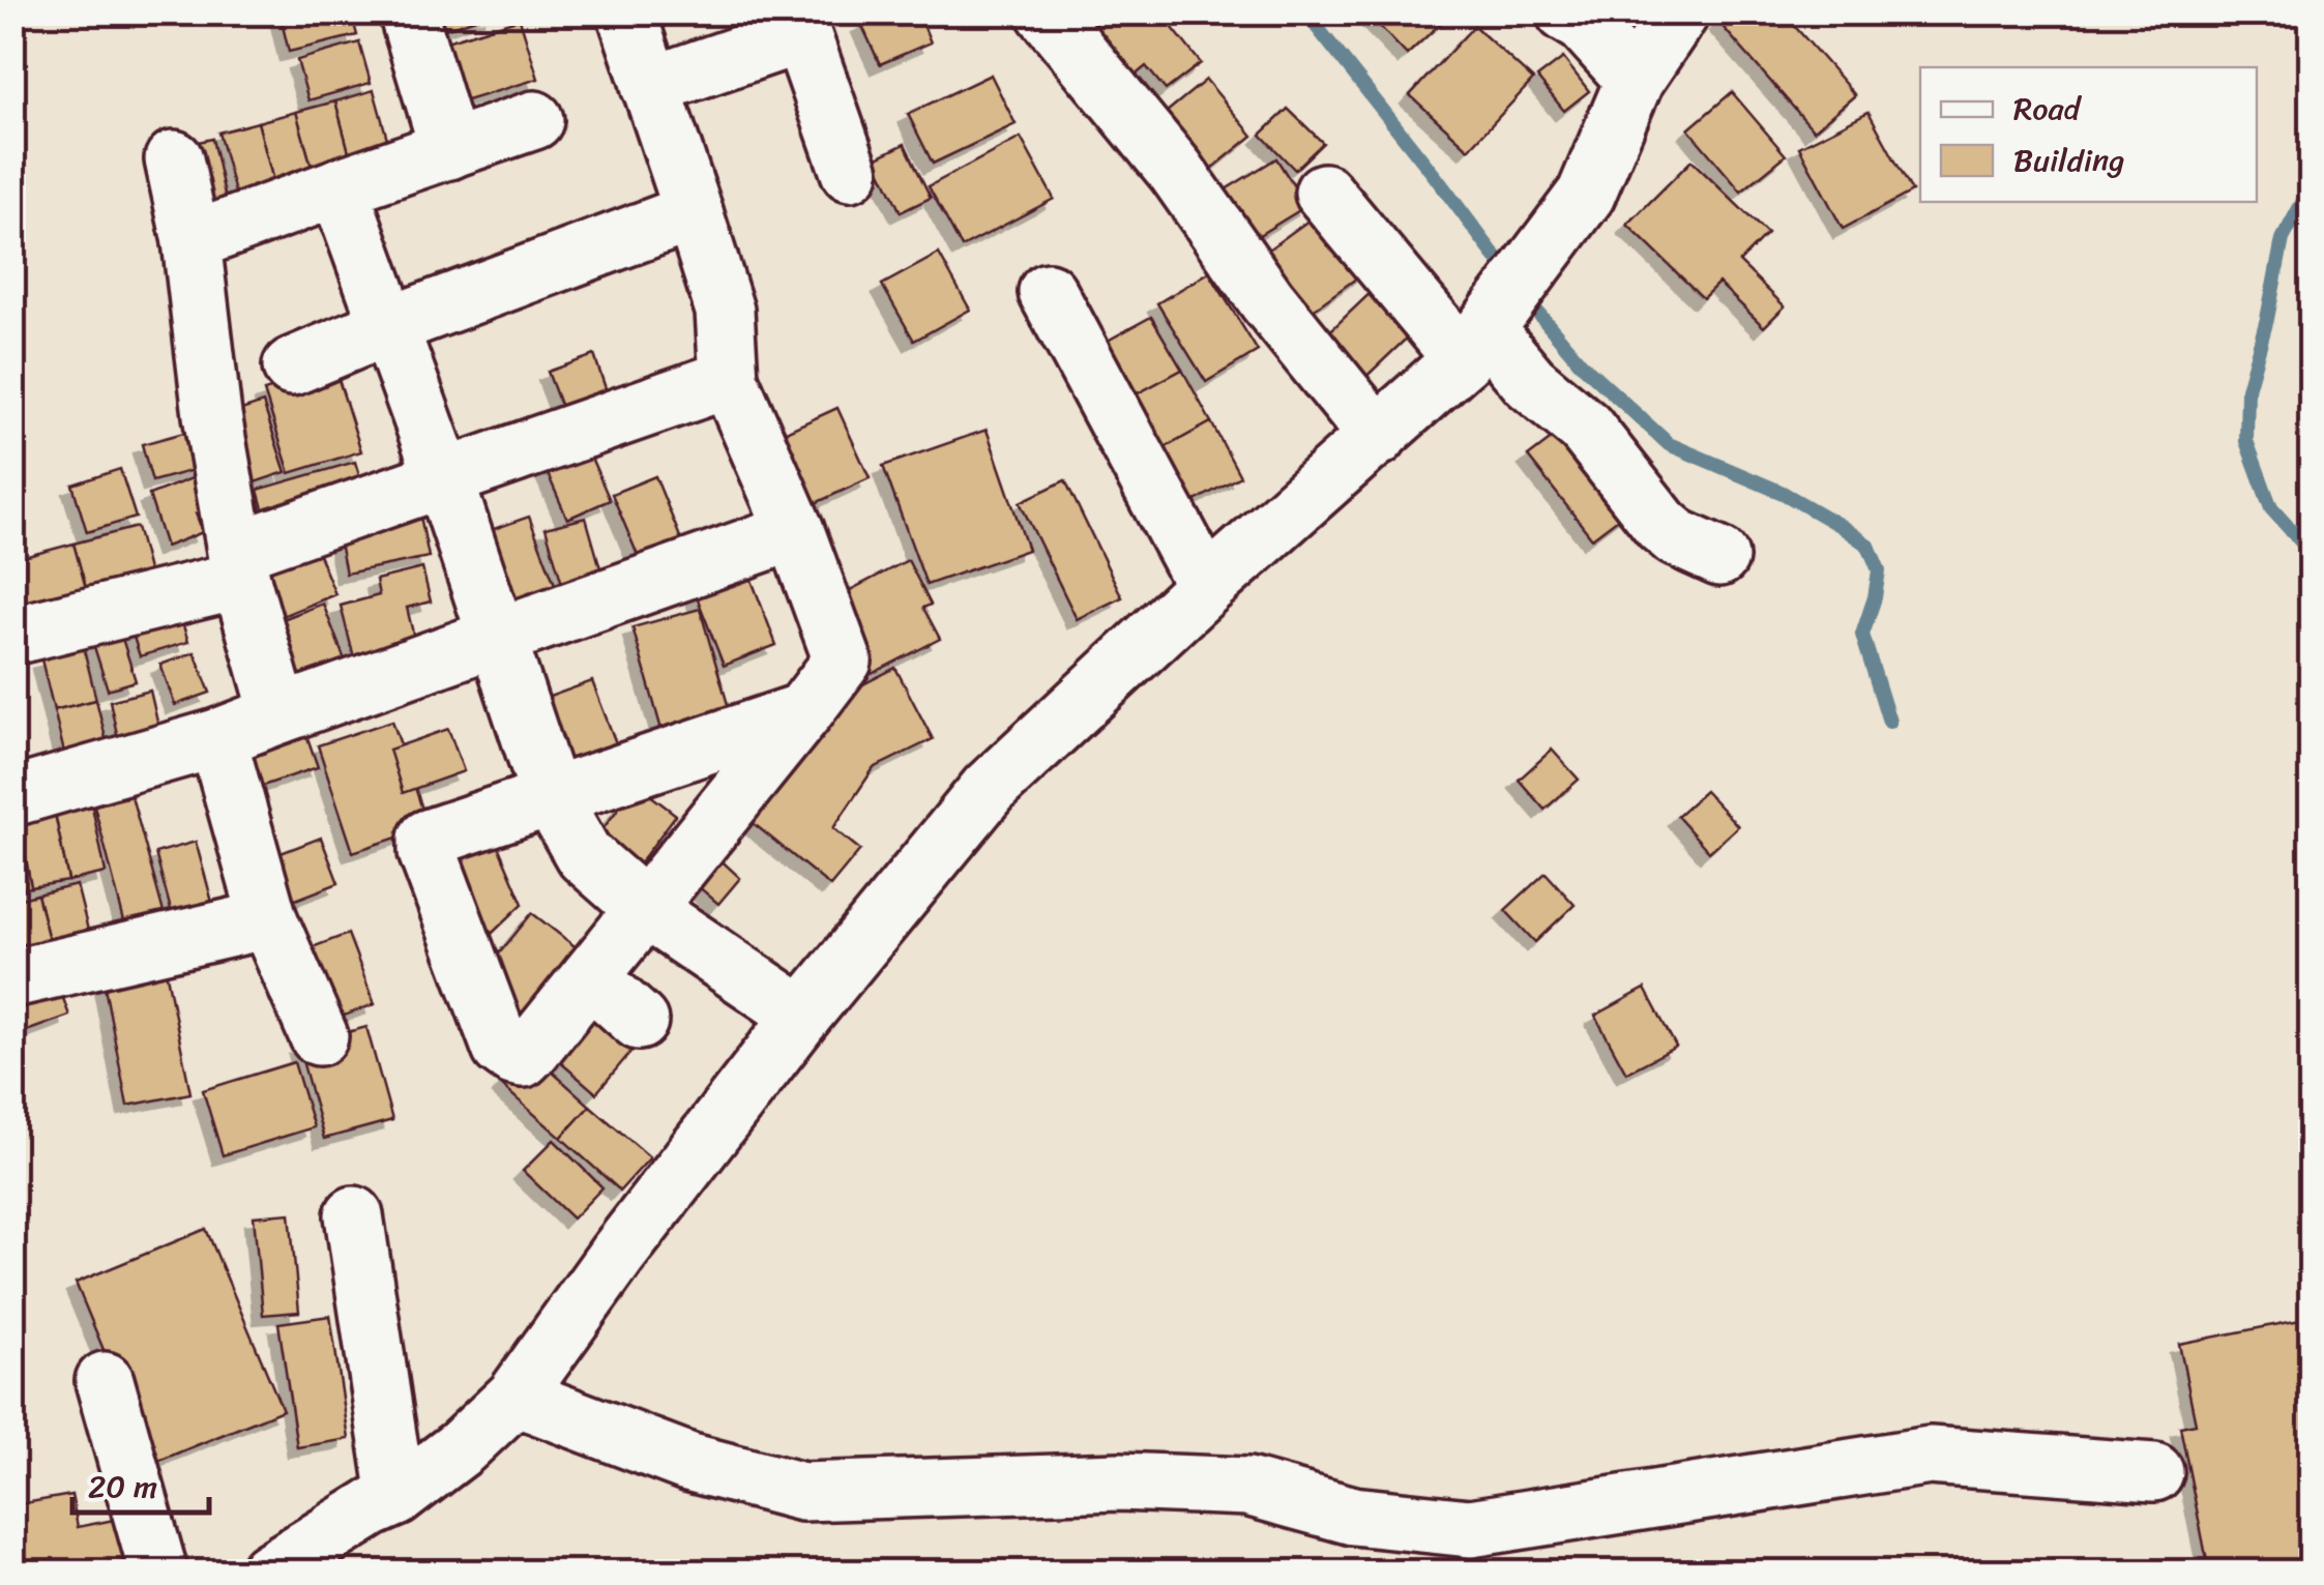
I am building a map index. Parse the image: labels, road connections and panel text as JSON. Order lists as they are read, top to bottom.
{
  "legend": ["Road", "Building"],
  "scale_bar": "20 m"
}
